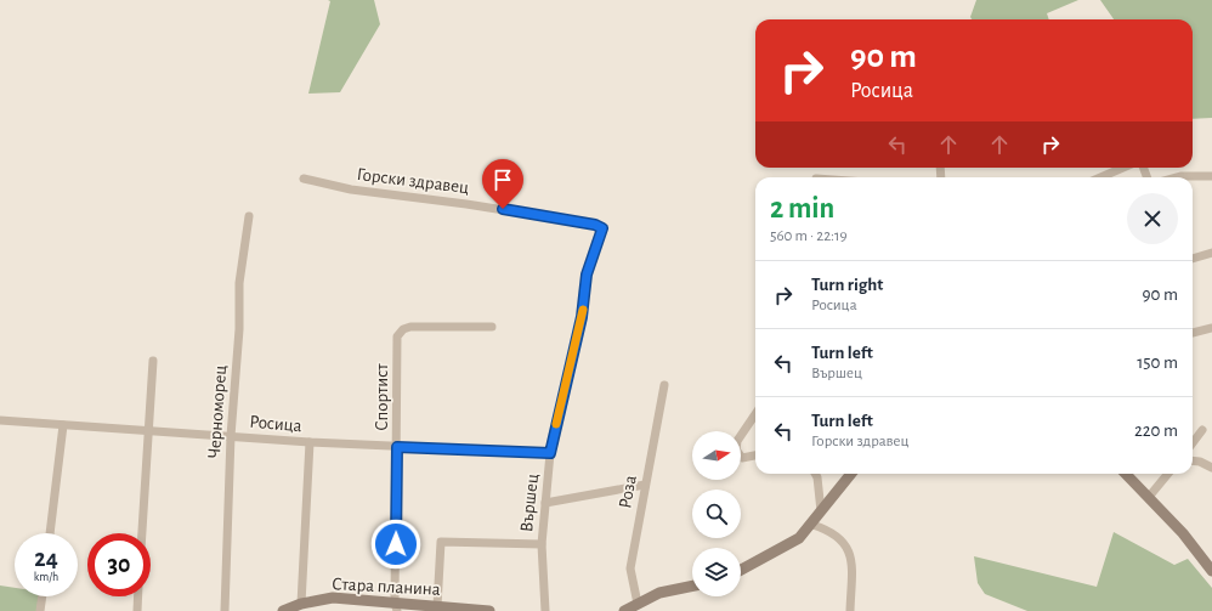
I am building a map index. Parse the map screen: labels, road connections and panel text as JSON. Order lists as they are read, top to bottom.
{
  "streets": {
    "street": [
      "Горски здравец",
      "Спортист",
      "Черноморец",
      "Росица",
      "Роза",
      "Вършец",
      "Стара планина"
    ]
  },
  "crossings": [
    ["Горски здравец", "Вършец"],
    ["Спортист", "Росица"],
    ["Спортист", "Стара планина"],
    ["Черноморец", "Росица"],
    ["Росица", "Вършец"]
  ],
  "north": "right",
  "page": {
    "turn": ["90 m", "Росица"],
    "heading": ["2 min", "560 m · 22:19"],
    "list": [
      {
        "name": "Turn right",
        "note": "Росица",
        "value": "90 m"
      },
      {
        "name": "Turn left",
        "note": "Вършец",
        "value": "150 m"
      },
      {
        "name": "Turn left",
        "note": "Горски здравец",
        "value": "220 m"
      }
    ],
    "speed": "24 km/h",
    "limit": "30"
  }
}
